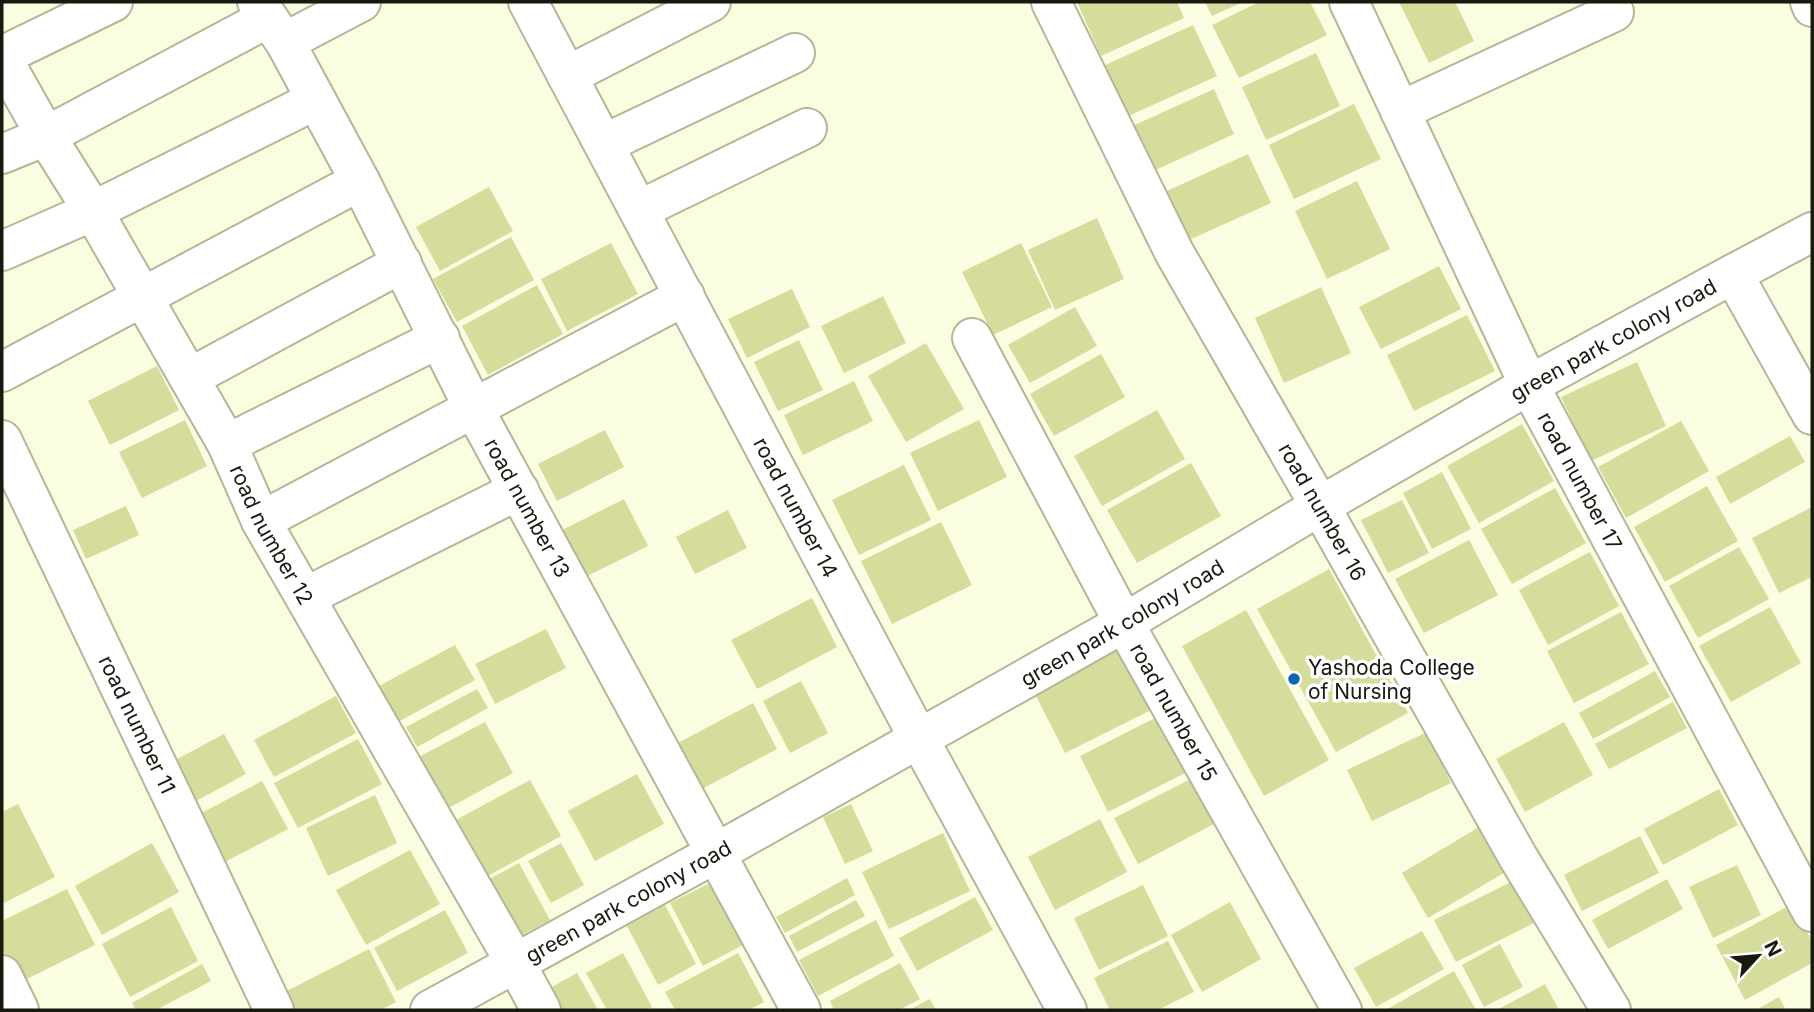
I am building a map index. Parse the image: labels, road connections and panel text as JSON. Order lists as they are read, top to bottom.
{
  "streets": {
    "street": [
      "green park colony road",
      "road number 17",
      "road number 13",
      "road number 14",
      "road number 16",
      "road number 12",
      "road number 15",
      "road number 11"
    ]
  },
  "crossings": [
    ["green park colony road", "road number 17"],
    ["green park colony road", "road number 13"],
    ["green park colony road", "road number 14"],
    ["green park colony road", "road number 16"],
    ["green park colony road", "road number 12"],
    ["green park colony road", "road number 15"]
  ],
  "places": ["Yashoda College of Nursing"],
  "north": "top right"
}
